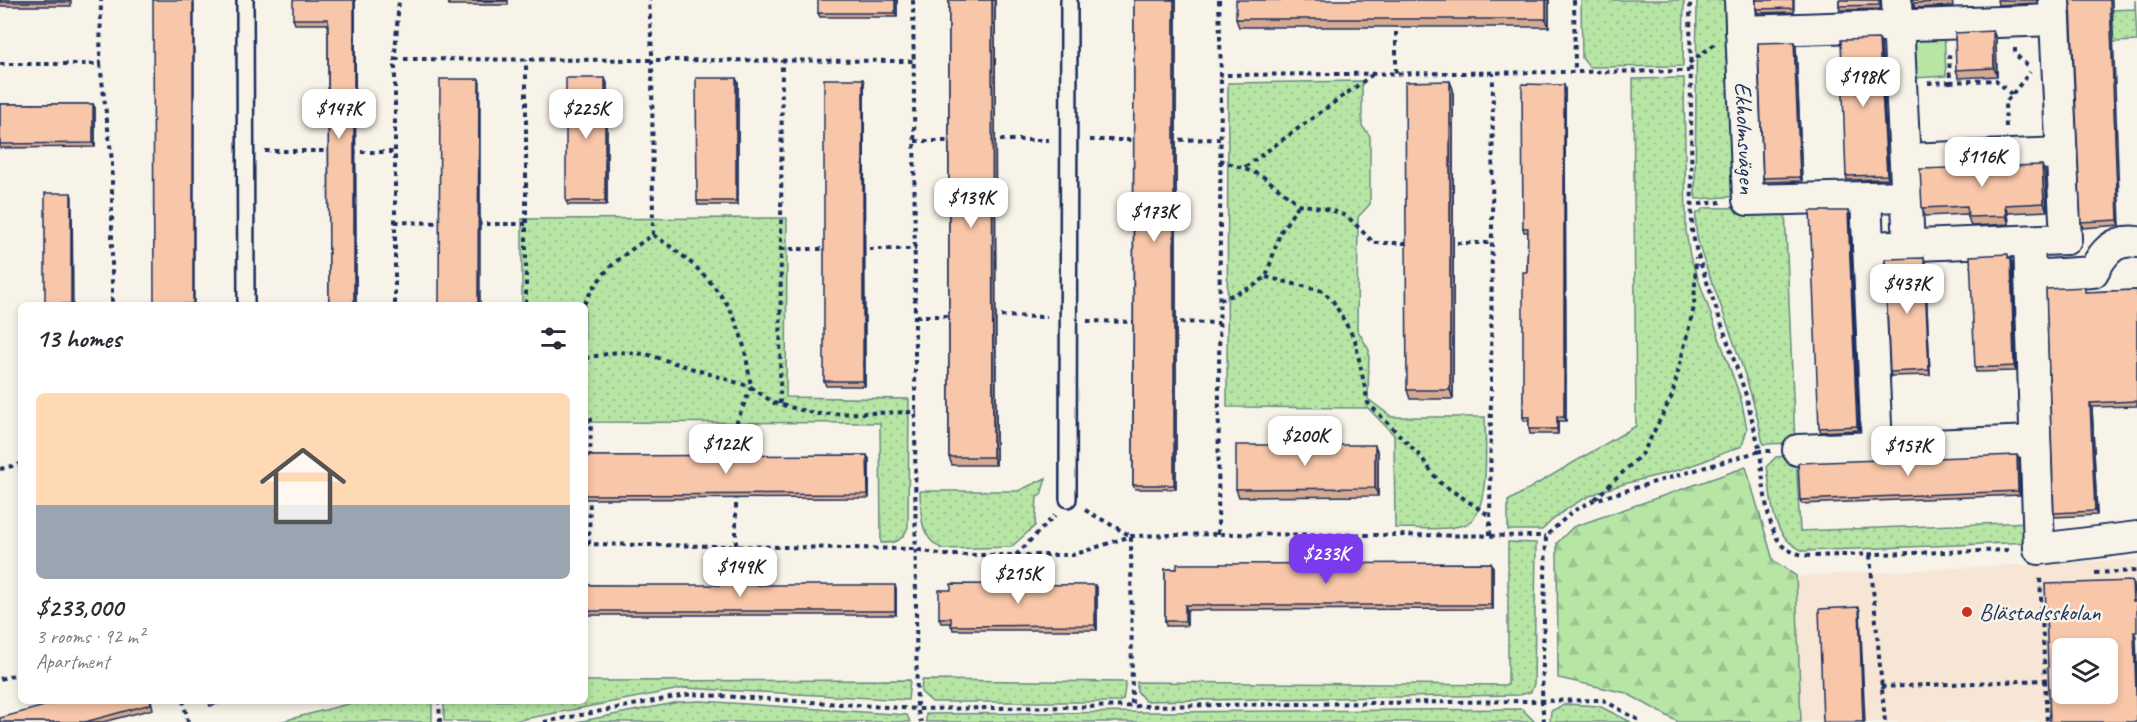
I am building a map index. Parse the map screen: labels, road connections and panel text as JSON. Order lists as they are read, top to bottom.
{
  "streets": {
    "street": ["Ekholmsvägen"]
  },
  "places": ["Blästadsskolan"],
  "page": {
    "price": [
      "$198K",
      "$147K",
      "$225K",
      "$116K",
      "$139K",
      "$173K",
      "$437K",
      "$200K",
      "$122K",
      "$157K",
      "$233K",
      "$149K",
      "$215K"
    ],
    "heading": "13 homes",
    "list": [
      {
        "name": "$233,000",
        "note": "3 rooms · 92 m² · Apartment"
      }
    ]
  }
}
